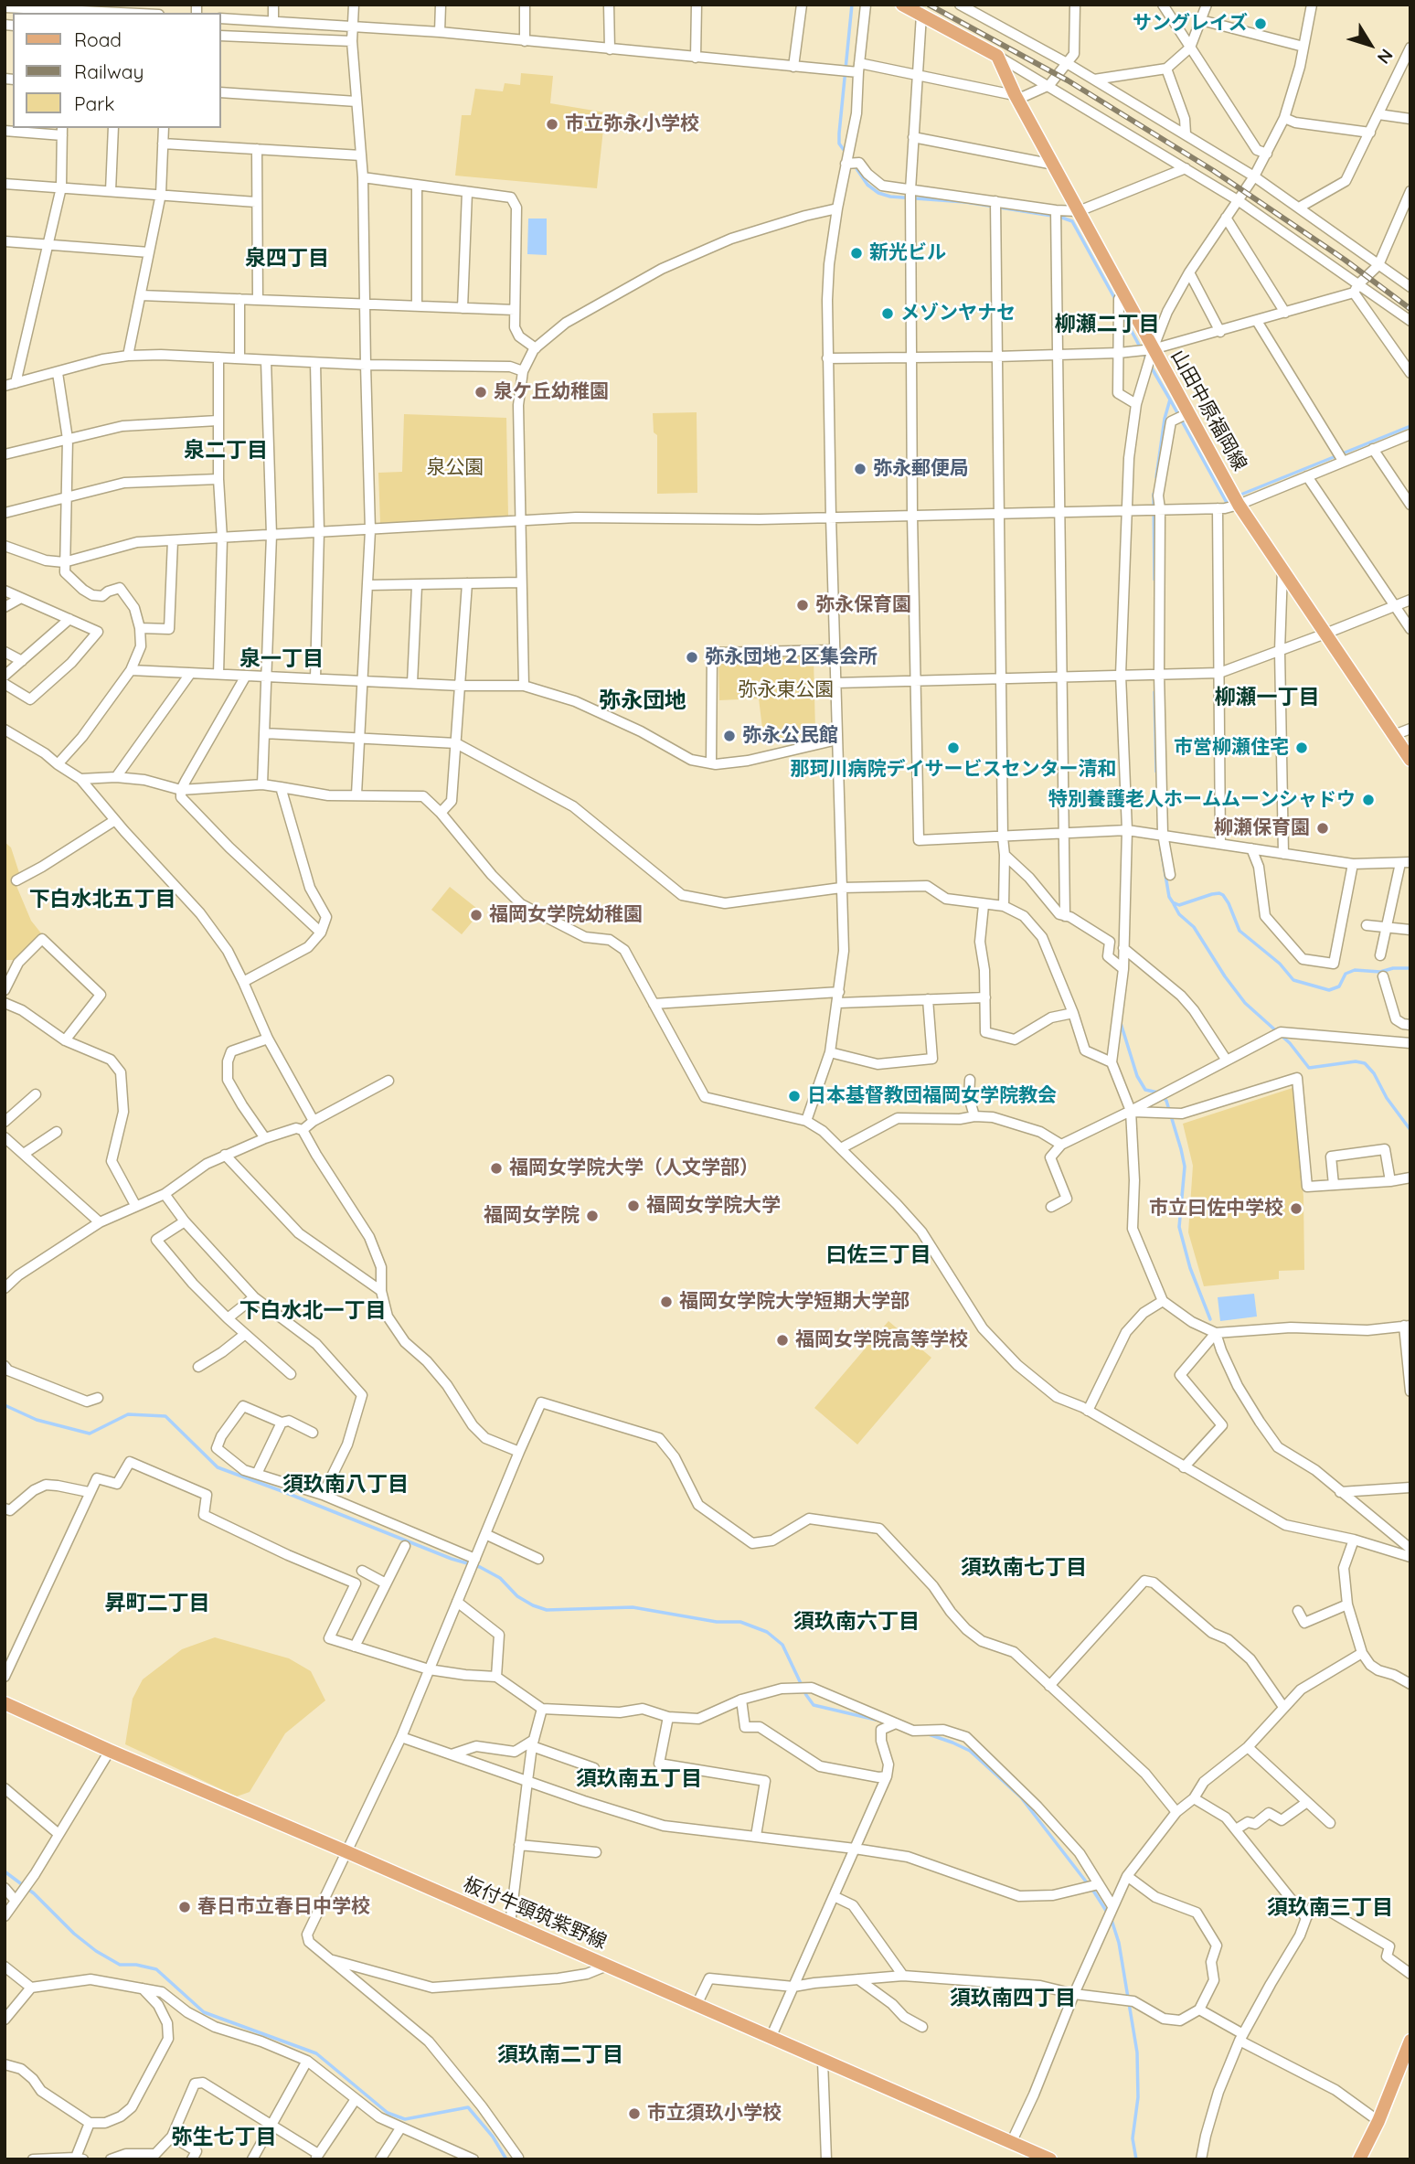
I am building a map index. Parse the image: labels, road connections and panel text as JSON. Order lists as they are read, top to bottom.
{
  "streets": {
    "main road": ["山田中原福岡線", "板付牛頸筑紫野線"]
  },
  "districts": [
    "泉四丁目",
    "柳瀬二丁目",
    "泉二丁目",
    "泉一丁目",
    "柳瀬一丁目",
    "弥永団地",
    "下白水北五丁目",
    "曰佐三丁目",
    "下白水北一丁目",
    "須玖南八丁目",
    "須玖南七丁目",
    "昇町二丁目",
    "須玖南六丁目",
    "須玖南五丁目",
    "須玖南三丁目",
    "須玖南四丁目",
    "須玖南二丁目",
    "弥生七丁目"
  ],
  "parks": ["泉公園", "弥永東公園"],
  "places": [
    "サングレイズ",
    "市立弥永小学校",
    "新光ビル",
    "メゾンヤナセ",
    "泉ケ丘幼稚園",
    "弥永郵便局",
    "弥永保育園",
    "弥永団地２区集会所",
    "弥永公民館",
    "那珂川病院デイサービスセンター清和",
    "市営柳瀬住宅",
    "特別養護老人ホームムーンシャドウ",
    "柳瀬保育園",
    "福岡女学院幼稚園",
    "日本基督教団福岡女学院教会",
    "福岡女学院大学（人文学部）",
    "福岡女学院大学",
    "市立曰佐中学校",
    "福岡女学院",
    "福岡女学院大学短期大学部",
    "福岡女学院高等学校",
    "春日市立春日中学校",
    "市立須玖小学校"
  ],
  "legend": ["Road", "Railway", "Park"],
  "north": "bottom right"
}
